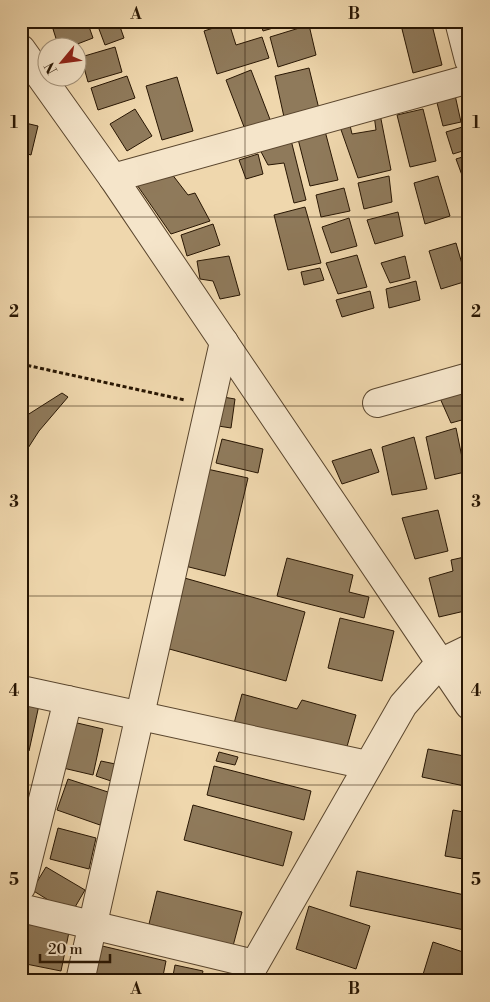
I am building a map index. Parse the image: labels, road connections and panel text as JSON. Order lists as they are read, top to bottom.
{
  "scale_bar": "20 m",
  "north": "bottom left",
  "grid": {
    "columns": ["A", "B"],
    "rows": [
      "1",
      "2",
      "3",
      "4",
      "5"
    ]
  }
}
